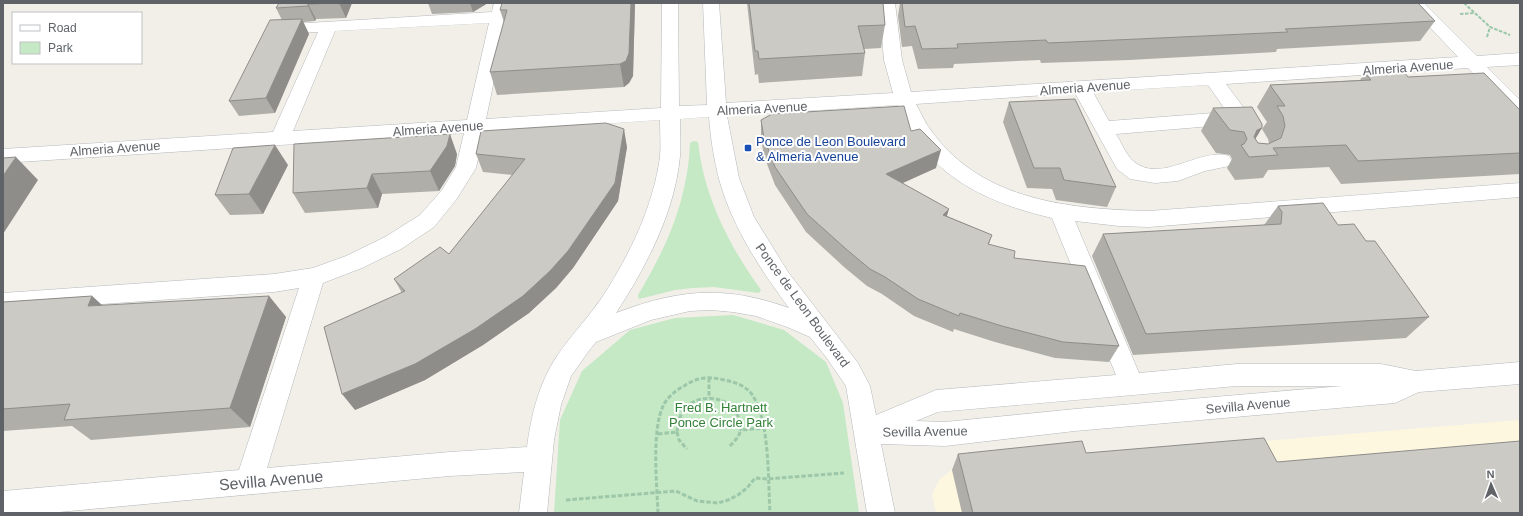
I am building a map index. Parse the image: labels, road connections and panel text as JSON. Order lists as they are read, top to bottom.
{
  "streets": {
    "street": ["Almeria Avenue", "Ponce de Leon Boulevard", "Sevilla Avenue"]
  },
  "crossings": [
    ["Almeria Avenue", "Ponce de Leon Boulevard"],
    ["Ponce de Leon Boulevard", "Sevilla Avenue"]
  ],
  "parks": ["Fred B. Hartnett Ponce Circle Park"],
  "places": {
    "transit": ["Ponce de Leon Boulevard & Almeria Avenue"]
  },
  "legend": ["Road", "Park"],
  "north": "top"
}
